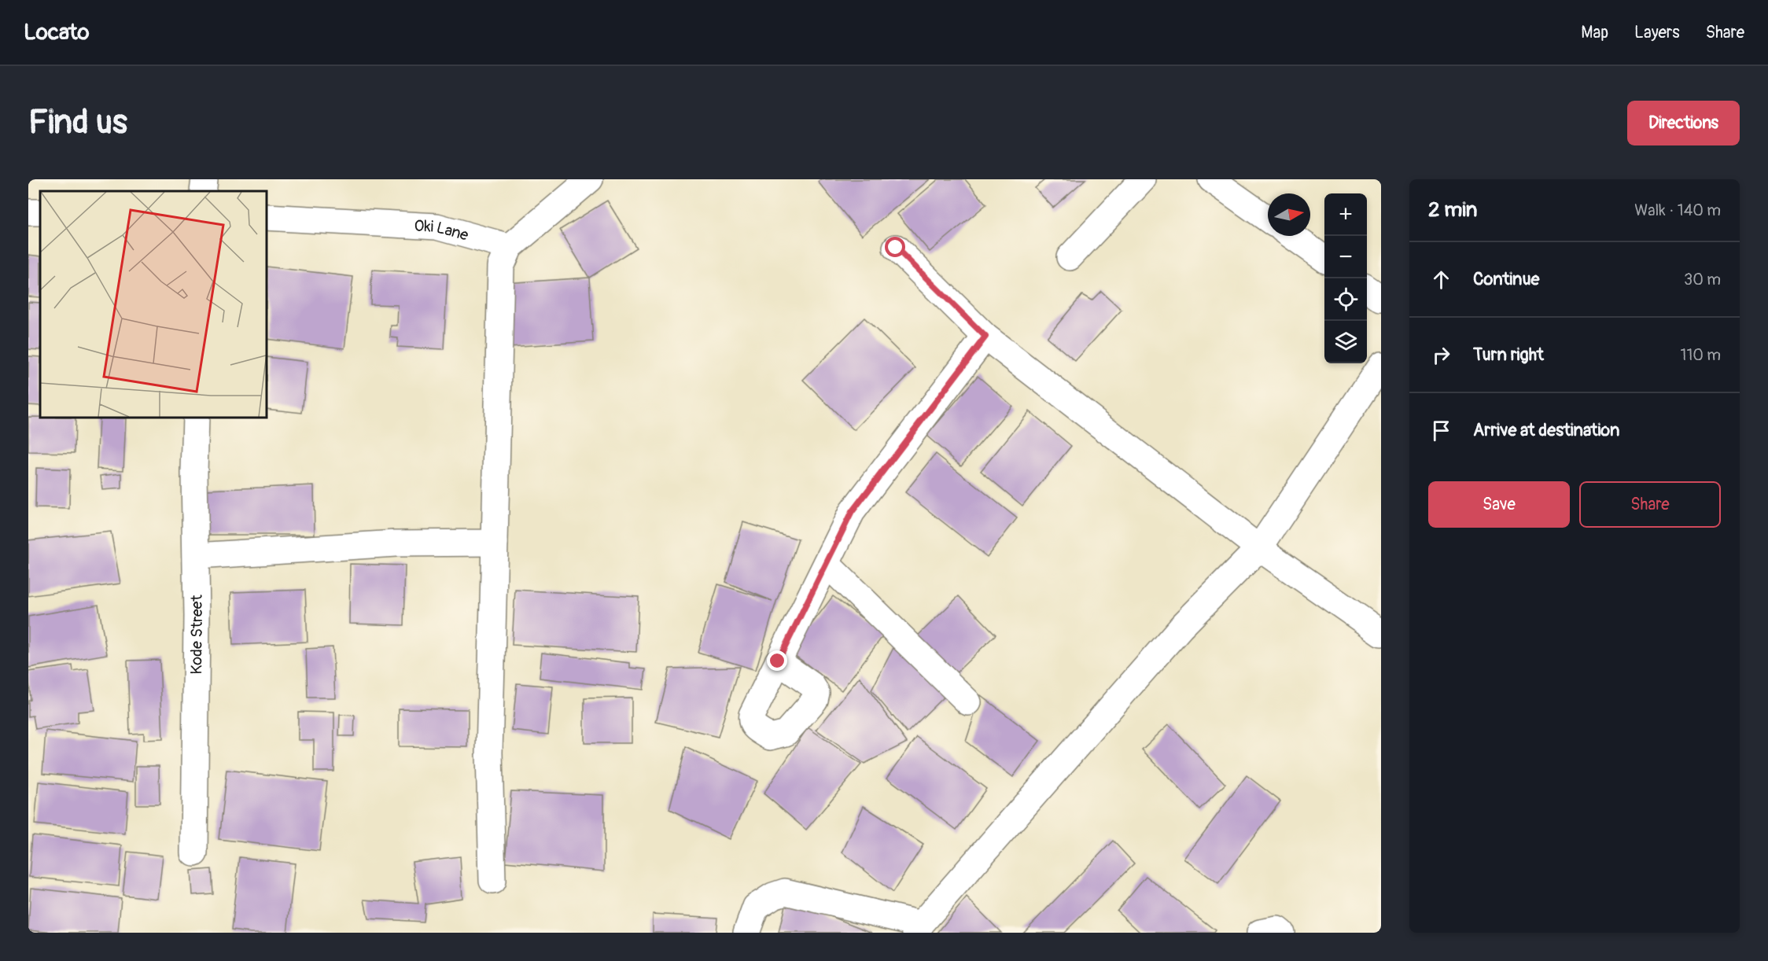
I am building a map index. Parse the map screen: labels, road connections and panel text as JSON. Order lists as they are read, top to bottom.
{
  "streets": {
    "street": ["Oki Lane", "Kode Street"]
  },
  "north": "right",
  "page": {
    "header": "Locato",
    "nav": ["Map", "Layers", "Share"],
    "buttons": [
      "Directions",
      ["Save", "Share"]
    ],
    "title": "Find us",
    "heading": ["2 min", "Walk · 140 m"],
    "map_buttons": ["+", "−"],
    "list": [
      ["Continue", "30 m"],
      ["Turn right", "110 m"],
      "Arrive at destination"
    ]
  }
}
